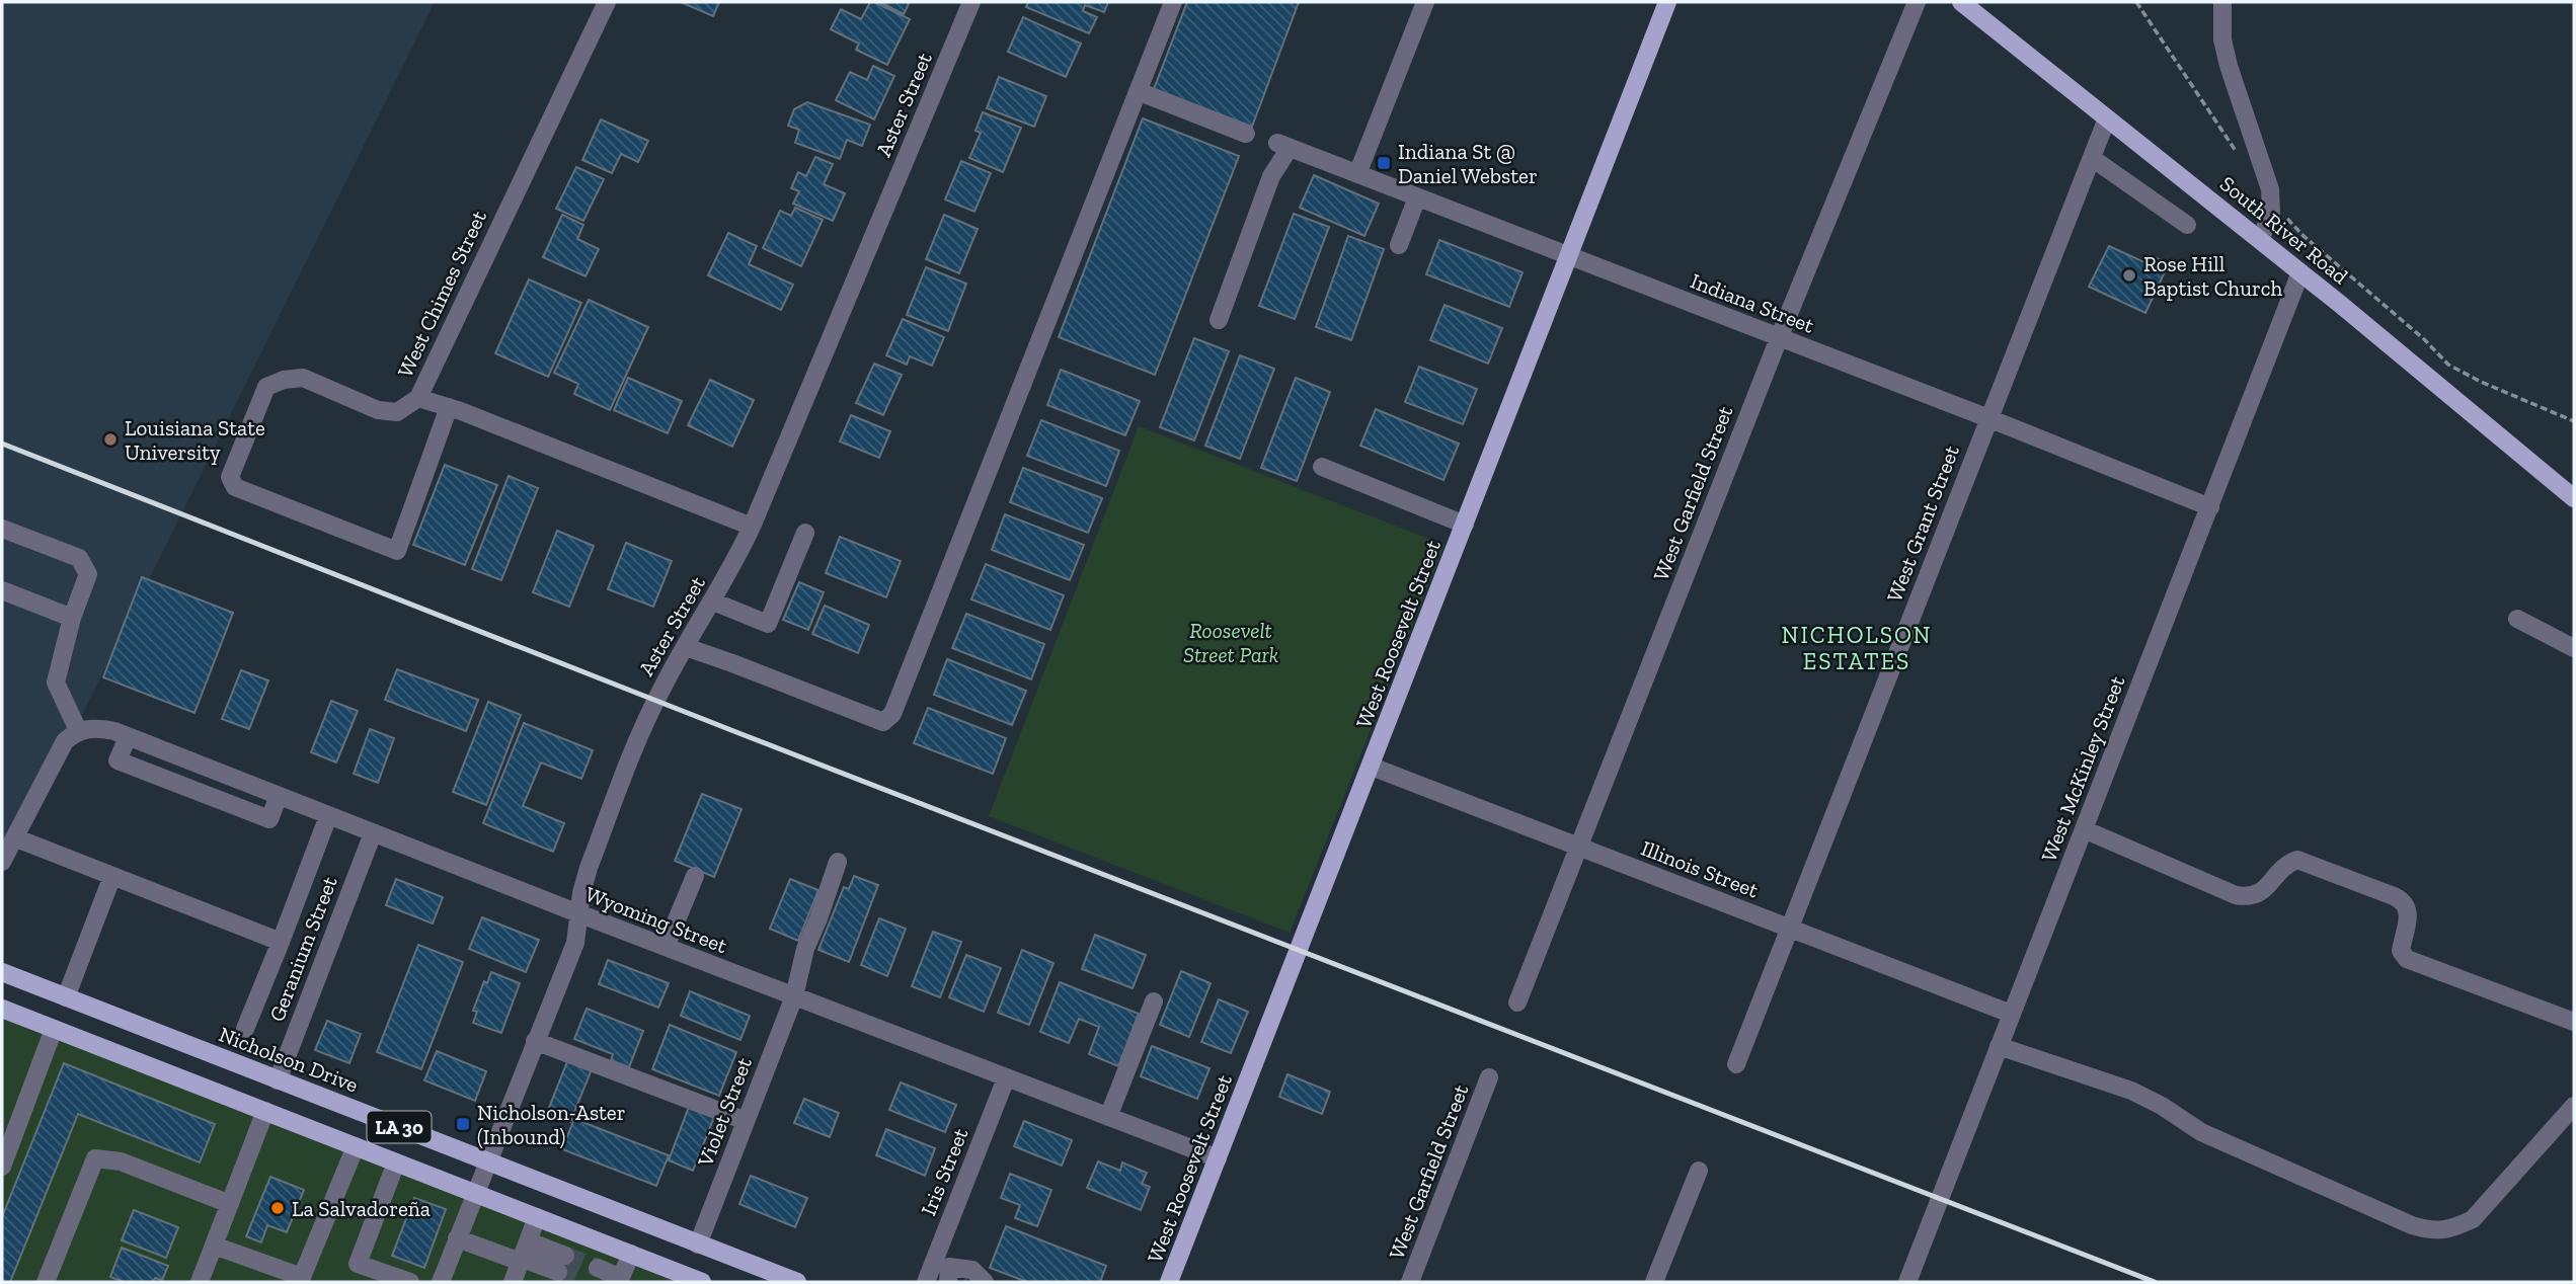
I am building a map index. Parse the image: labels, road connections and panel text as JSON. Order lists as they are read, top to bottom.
{
  "streets": {
    "main road": [
      "South River Road",
      "West Roosevelt Street",
      "Nicholson Drive",
      "LA 30"
    ],
    "street": [
      "Aster Street",
      "West Chimes Street",
      "Indiana Street",
      "West Garfield Street",
      "West Grant Street",
      "West McKinley Street",
      "Illinois Street",
      "Wyoming Street",
      "Geranium Street",
      "Violet Street",
      "Iris Street"
    ]
  },
  "crossings": [
    ["Aster Street", "West Chimes Street"],
    ["Aster Street", "Wyoming Street"],
    ["Aster Street", "Nicholson Drive"],
    ["Aster Street", "LA 30"],
    ["South River Road", "West Grant Street"],
    ["South River Road", "West McKinley Street"],
    ["Indiana Street", "West Garfield Street"],
    ["Indiana Street", "West Grant Street"],
    ["Indiana Street", "West Roosevelt Street"],
    ["Indiana Street", "West McKinley Street"],
    ["West Garfield Street", "Illinois Street"],
    ["West Grant Street", "Illinois Street"],
    ["West Roosevelt Street", "Illinois Street"],
    ["West Roosevelt Street", "Wyoming Street"],
    ["West McKinley Street", "Illinois Street"],
    ["Wyoming Street", "Geranium Street"],
    ["Wyoming Street", "Violet Street"],
    ["Wyoming Street", "Iris Street"],
    ["Geranium Street", "Nicholson Drive"],
    ["Nicholson Drive", "Violet Street"]
  ],
  "districts": ["NICHOLSON ESTATES"],
  "parks": ["Roosevelt Street Park"],
  "places": {
    "transit": ["Indiana St @ Daniel Webster", "Nicholson-Aster (Inbound)"],
    "other": ["Rose Hill Baptist Church", "Louisiana State University", "La Salvadoreña"]
  }
}
